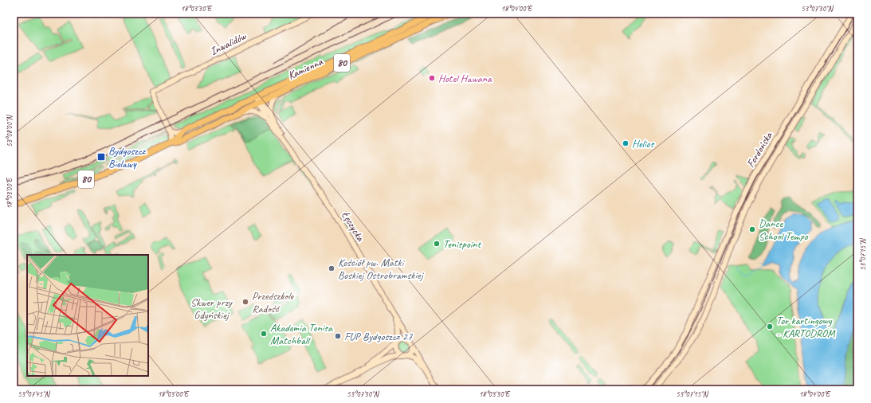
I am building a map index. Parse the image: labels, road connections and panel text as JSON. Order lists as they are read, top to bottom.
{
  "streets": {
    "main road": ["80", "Kamienna"],
    "street": ["Inwalidów", "Fordońska", "Łęczycka"]
  },
  "crossings": [
    ["Kamienna", "Łęczycka"]
  ],
  "parks": ["Skwer przy Gdyńskiej"],
  "places": {
    "other": [
      "Hotel Hawana",
      "Helios",
      "Dance School Tempo",
      "Tenispoint",
      "Kościół pw. Matki Boskiej Ostrobramskiej",
      "Przedszkole Radość",
      "Tor kartingowy - KARTODROM",
      "Akademia Tenisa Matchball",
      "FUP Bydgoszcz 27"
    ],
    "transit": ["Bydgoszcz Bielawy"]
  },
  "coordinates": [
    "18°03'30\"E",
    "18°04'00\"E",
    "53°07'30\"N",
    "53°08'00\"N",
    "18°03'00\"E",
    "53°07'15\"N",
    "53°07'45\"N"
  ]
}
